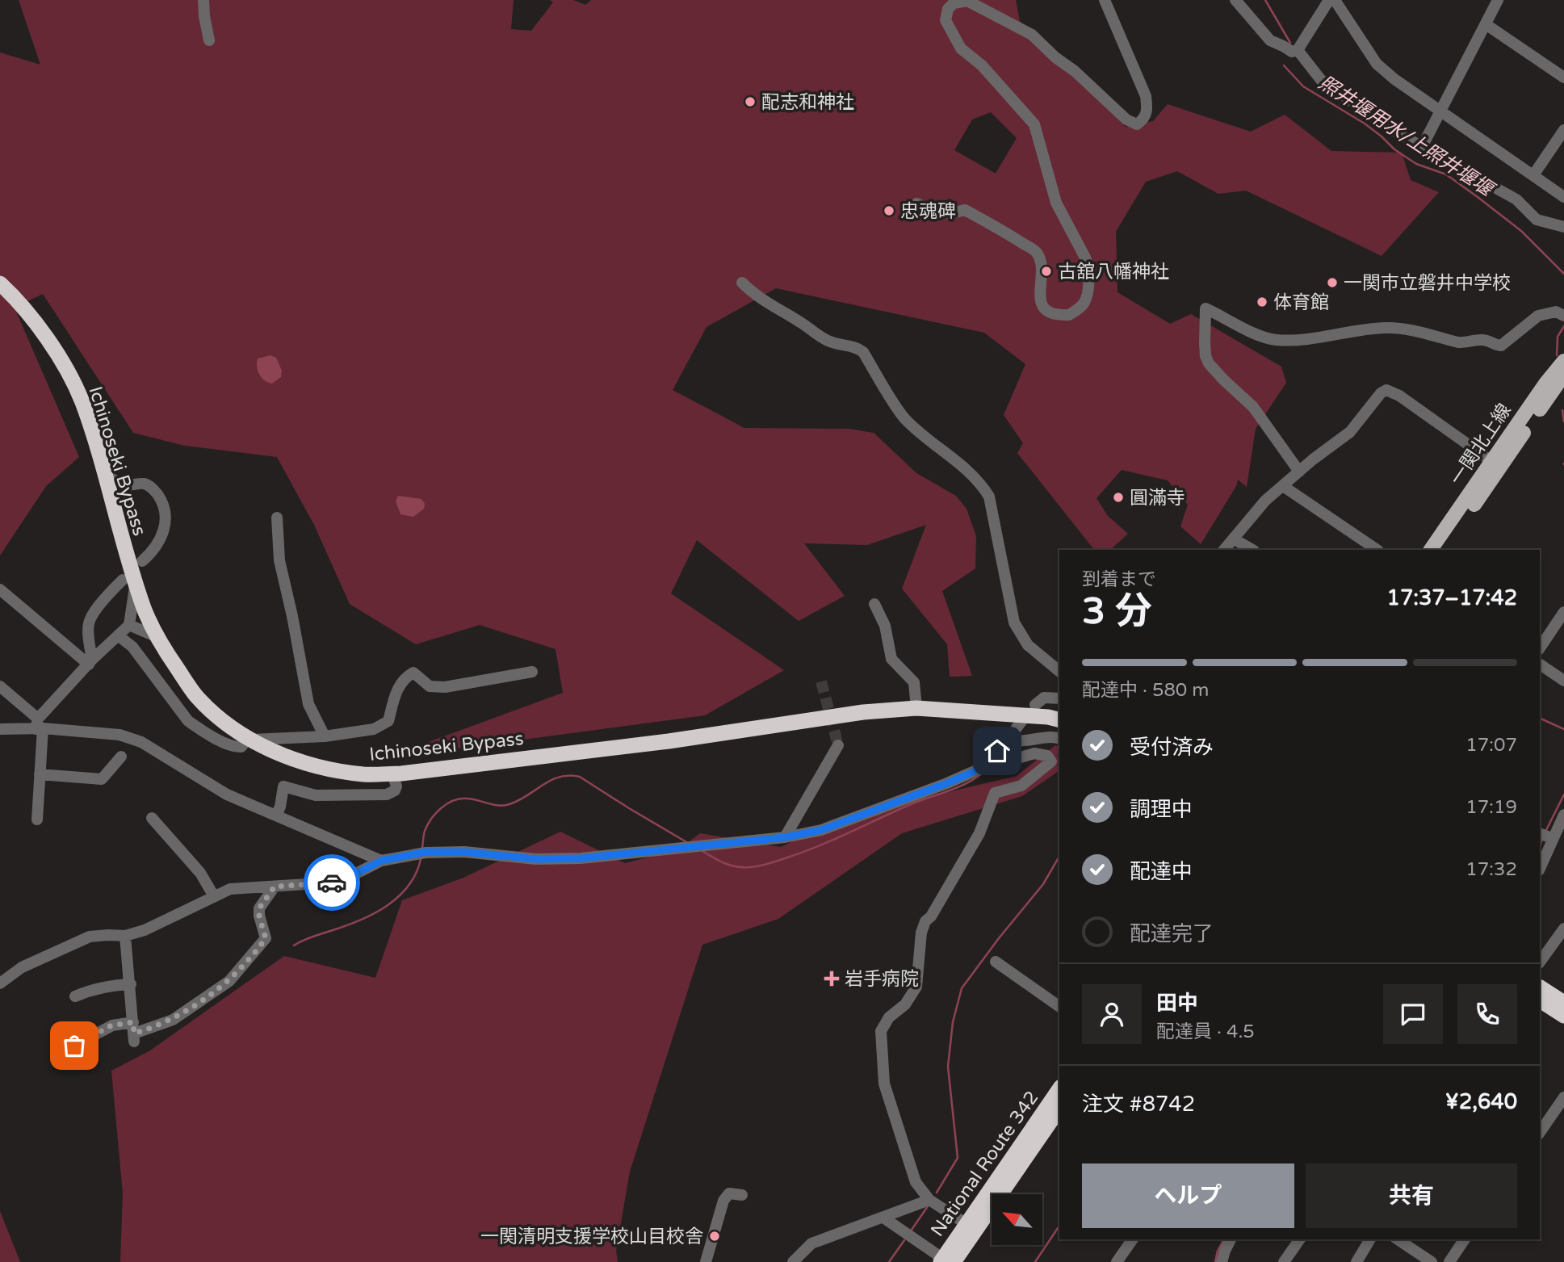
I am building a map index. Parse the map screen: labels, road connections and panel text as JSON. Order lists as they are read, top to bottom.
{
  "streets": {
    "highway": ["Ichinoseki Bypass", "National Route 342"],
    "main road": ["一関北上線"]
  },
  "water": ["照井堰用水/上照井堰堰"],
  "places": {
    "other": [
      "配志和神社",
      "忠魂碑",
      "古舘八幡神社",
      "一関市立磐井中学校",
      "体育館",
      "圓滿寺",
      "一関清明支援学校山目校舎"
    ],
    "health": ["岩手病院"]
  },
  "north": "top left",
  "page": {
    "heading": ["3 分", "到着まで", "17:37–17:42"],
    "panel": [
      "田中",
      "配達員 · 4.5",
      "注文 #8742",
      "¥2,640"
    ],
    "bar": "配達中 · 580 m",
    "list": [
      ["受付済み", "17:07"],
      ["調理中", "17:19"],
      ["配達中", "17:32"],
      "配達完了"
    ],
    "buttons": ["ヘルプ", "共有"]
  }
}
